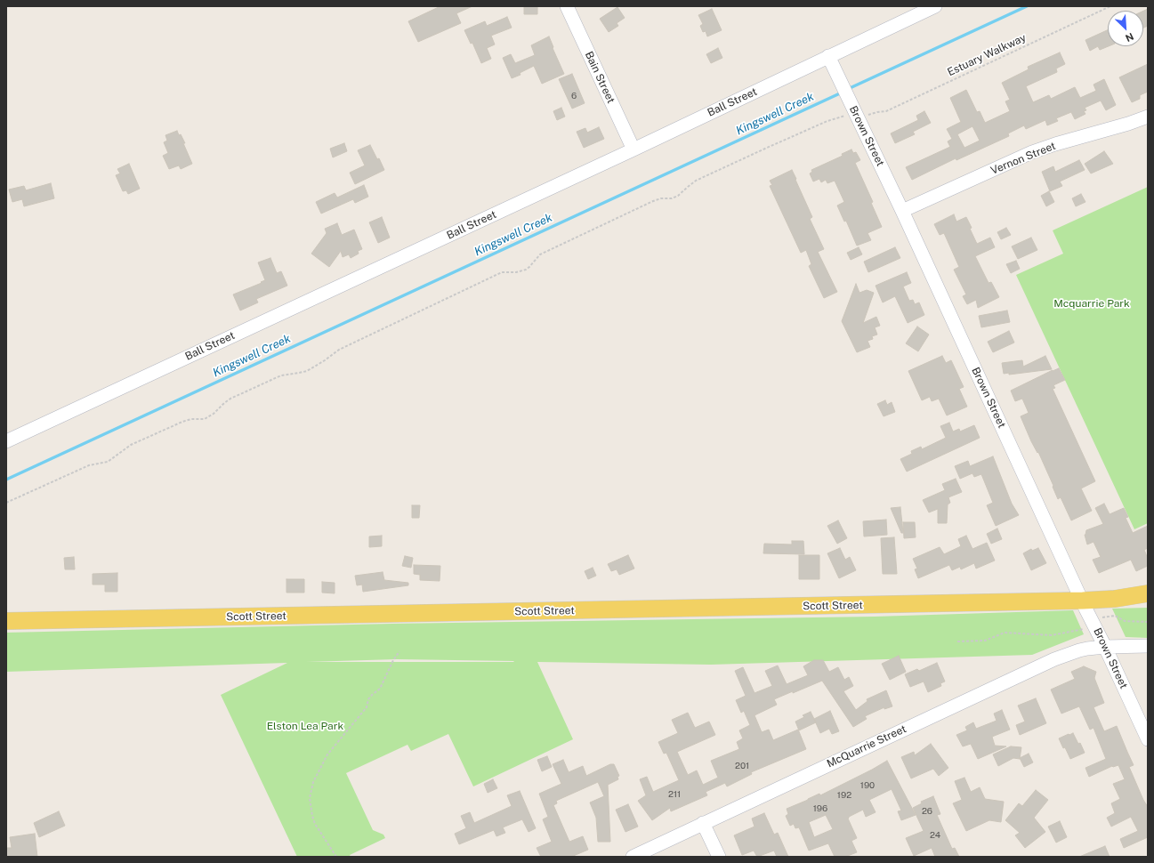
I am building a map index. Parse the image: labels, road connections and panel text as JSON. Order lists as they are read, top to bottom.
{
  "streets": {
    "main road": ["Scott Street"],
    "street": [
      "Bain Street",
      "Ball Street",
      "Brown Street",
      "Vernon Street",
      "McQuarrie Street"
    ],
    "path": ["Estuary Walkway"]
  },
  "crossings": [
    ["Bain Street", "Ball Street"],
    ["Ball Street", "Brown Street"],
    ["Brown Street", "Vernon Street"],
    ["Brown Street", "Scott Street"],
    ["Brown Street", "McQuarrie Street"]
  ],
  "water": ["Kingswell Creek"],
  "parks": ["Mcquarrie Park", "Elston Lea Park"],
  "house_numbers": [
    "6",
    "201",
    "190",
    "211",
    "192",
    "196",
    "26",
    "24"
  ],
  "north": "bottom right"
}
